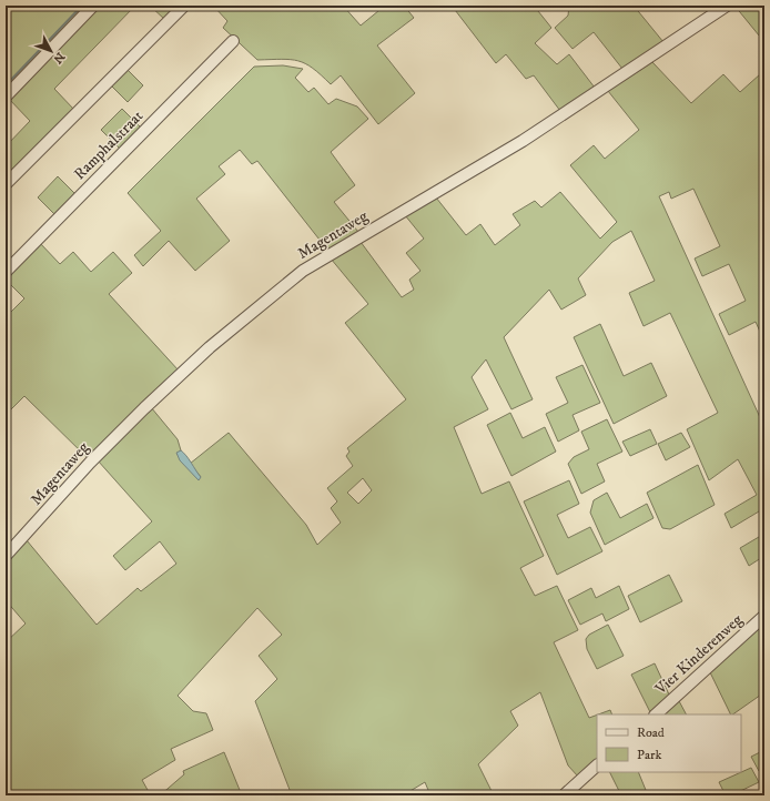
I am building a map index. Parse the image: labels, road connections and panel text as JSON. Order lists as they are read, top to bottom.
{
  "streets": {
    "street": ["Ramphalstraat", "Magentaweg", "Vier Kinderenweg"]
  },
  "legend": ["Road", "Park"],
  "north": "bottom right"
}
